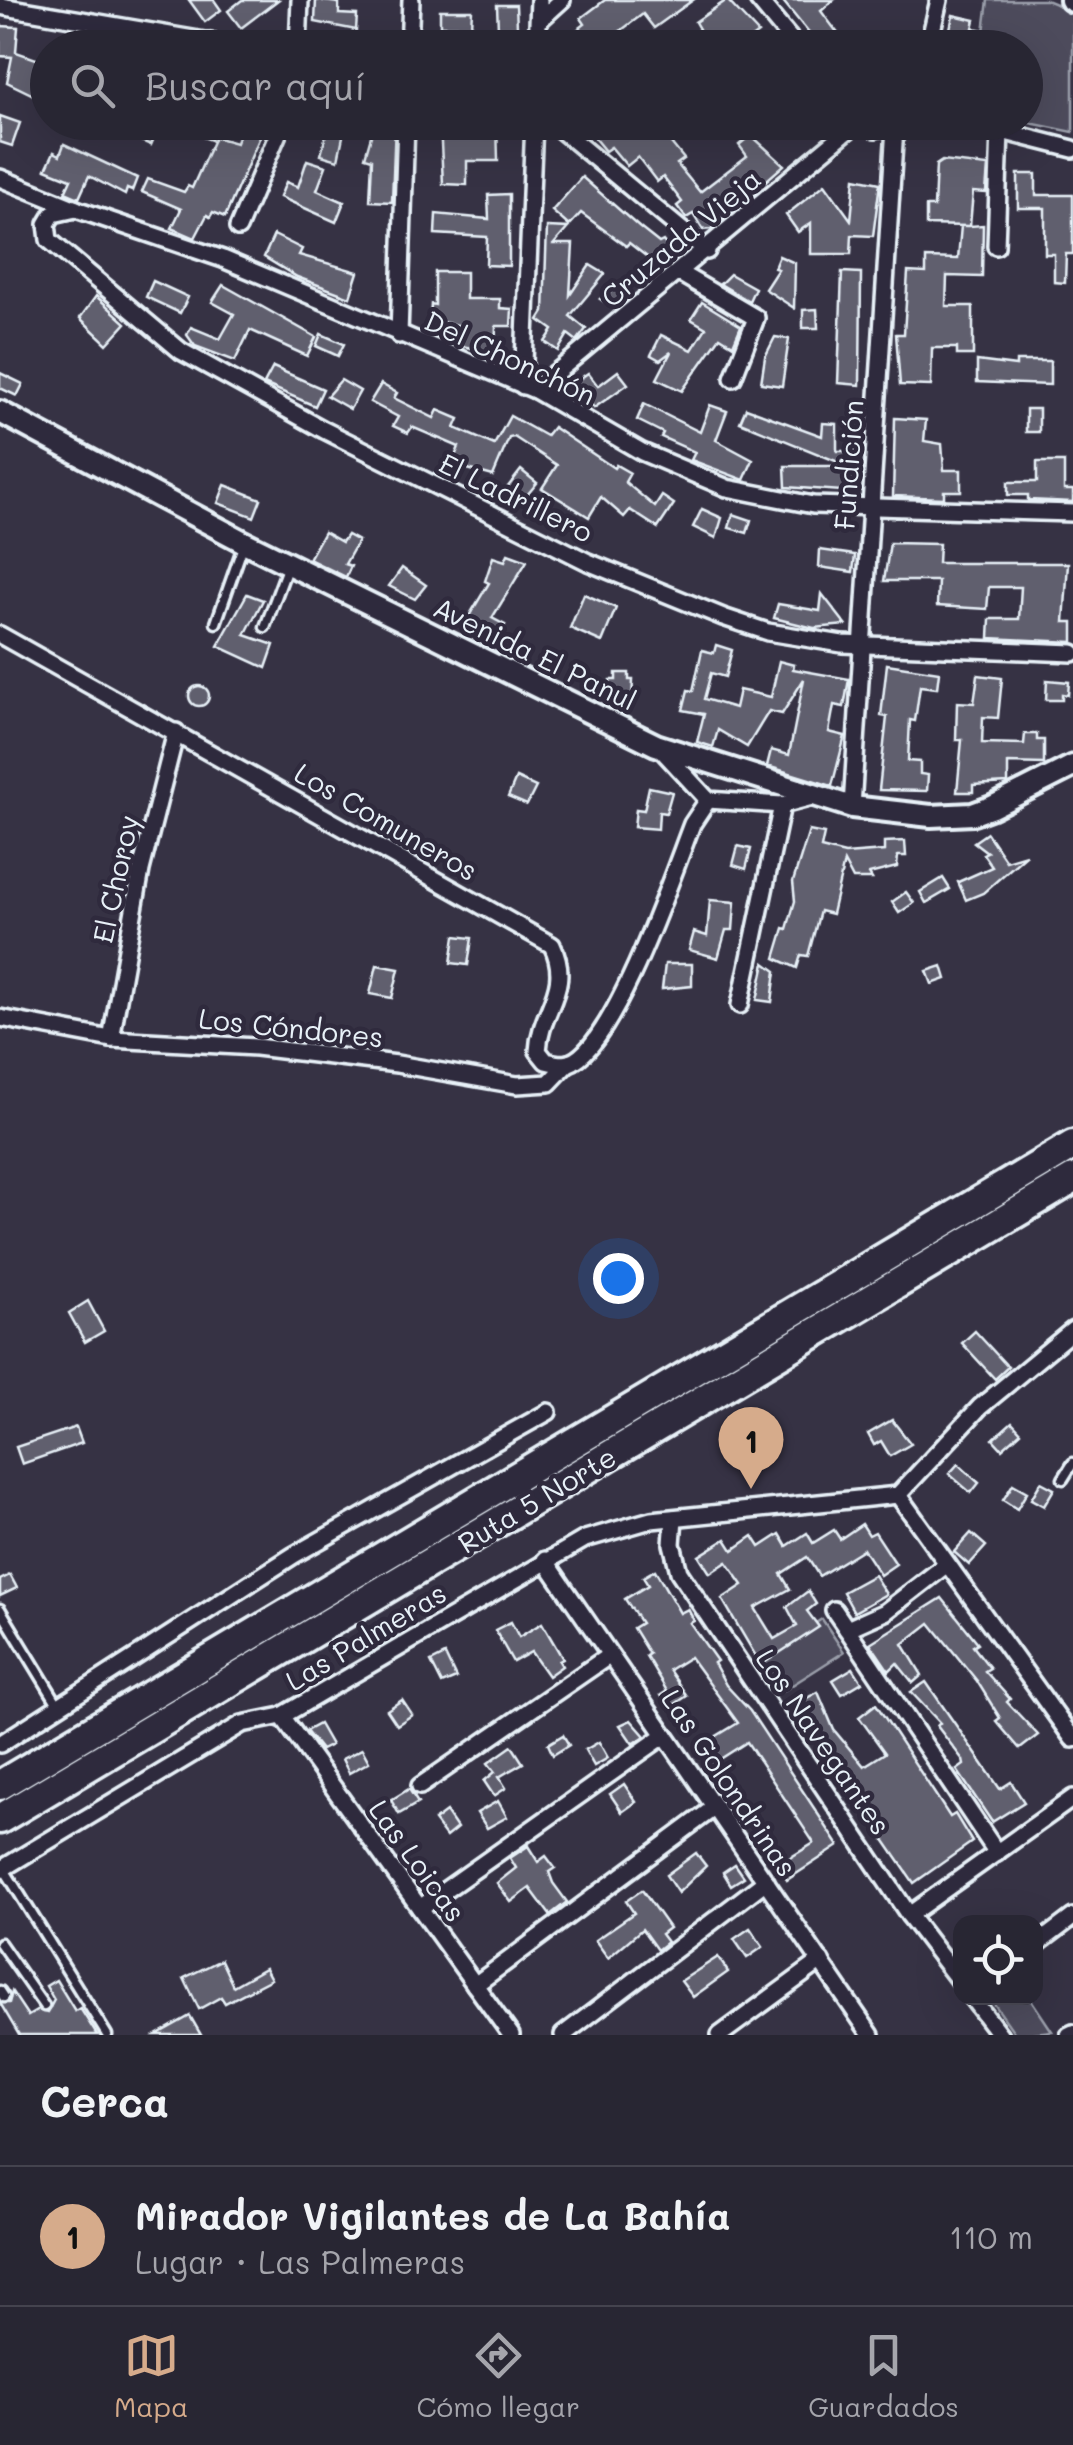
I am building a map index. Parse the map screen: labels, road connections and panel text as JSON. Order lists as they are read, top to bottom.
{
  "streets": {
    "highway": ["Ruta 5 Norte"],
    "street": [
      "Cruzada Vieja",
      "Del Chonchón",
      "Fundición",
      "El Ladrillero",
      "Avenida El Panul",
      "Los Comuneros",
      "El Choroy",
      "Los Cóndores",
      "Las Palmeras",
      "Los Navegantes",
      "Las Golondrinas",
      "Las Loicas"
    ]
  },
  "crossings": [
    ["Cruzada Vieja", "Del Chonchón"],
    ["Del Chonchón", "Fundición"],
    ["Del Chonchón", "El Ladrillero"],
    ["Fundición", "El Ladrillero"],
    ["Fundición", "Avenida El Panul"],
    ["Los Comuneros", "El Choroy"],
    ["Los Comuneros", "Los Cóndores"],
    ["El Choroy", "Los Cóndores"],
    ["Las Palmeras", "Los Navegantes"],
    ["Las Palmeras", "Las Golondrinas"],
    ["Las Palmeras", "Las Loicas"]
  ],
  "page": {
    "search": "Buscar aquí",
    "pins": "1",
    "heading": "Cerca",
    "list": [
      {
        "mark": "1",
        "name": "Mirador Vigilantes de La Bahía",
        "note": "Lugar · Las Palmeras",
        "value": "110 m"
      }
    ],
    "nav": ["Mapa", "Cómo llegar", "Guardados"]
  }
}
